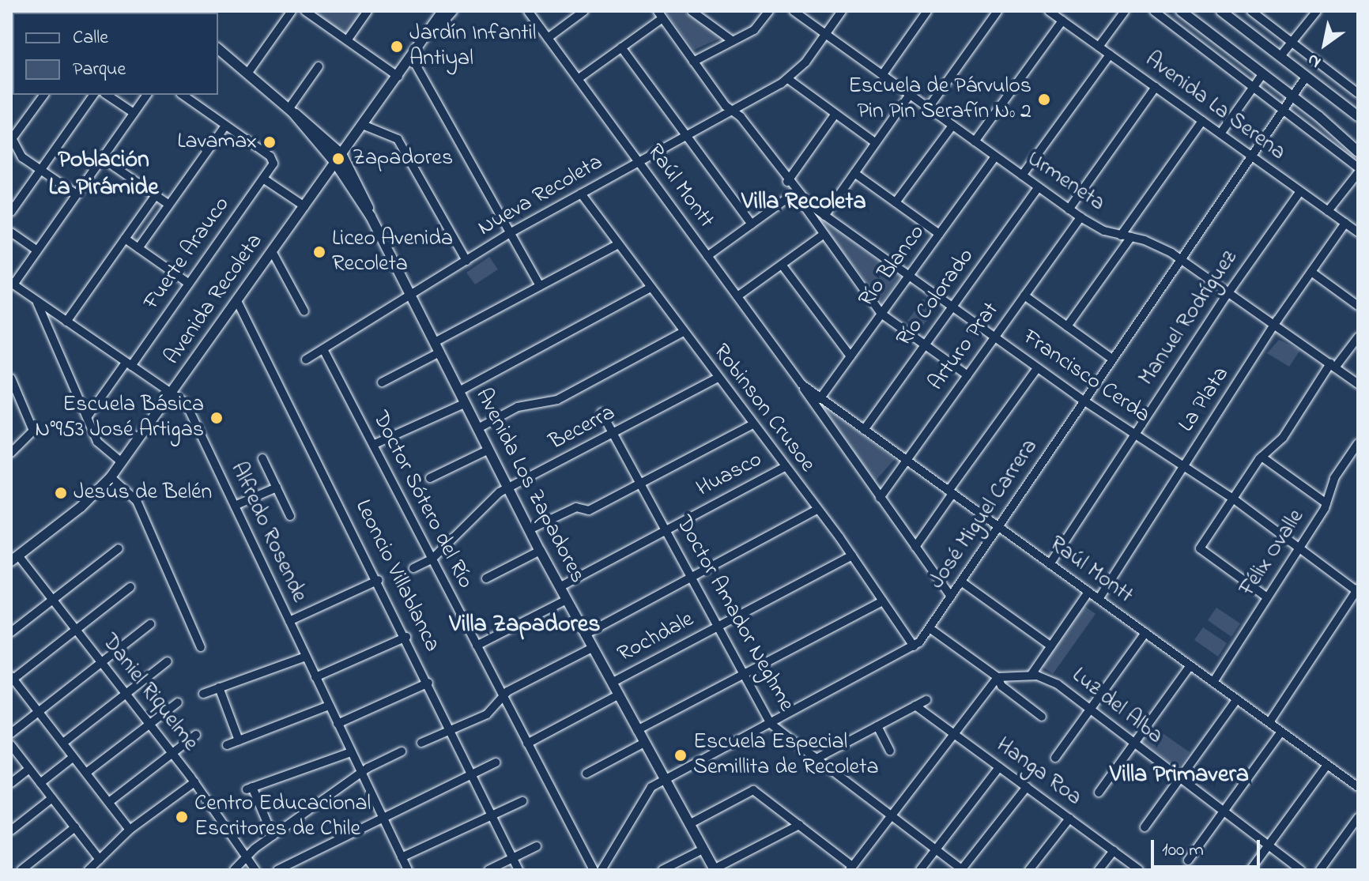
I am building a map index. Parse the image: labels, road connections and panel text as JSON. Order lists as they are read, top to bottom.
{
  "streets": {
    "main road": ["Avenida Recoleta", "Avenida Los Zapadores"],
    "street": [
      "Avenida La Serena",
      "Urmeneta",
      "Raúl Montt",
      "Nueva Recoleta",
      "Fuerte Arauco",
      "Río Blanco",
      "Río Colorado",
      "Manuel Rodríguez",
      "Arturo Prat",
      "Francisco Cerda",
      "La Plata",
      "Robinson Crusoe",
      "Becerra",
      "Huasco",
      "Doctor Sótero del Río",
      "José Miguel Carrera",
      "Alfredo Rosende",
      "Félix Ovalle",
      "Leoncio Villablanca",
      "Doctor Amador Neghme",
      "Rochdale",
      "Daniel Riquelme",
      "Luz del Alba",
      "Hanga Roa"
    ]
  },
  "crossings": [
    ["Avenida La Serena", "Manuel Rodríguez"],
    ["Avenida La Serena", "La Plata"],
    ["Avenida La Serena", "José Miguel Carrera"],
    ["Urmeneta", "Río Blanco"],
    ["Urmeneta", "Río Colorado"],
    ["Urmeneta", "Manuel Rodríguez"],
    ["Urmeneta", "Arturo Prat"],
    ["Urmeneta", "La Plata"],
    ["Urmeneta", "José Miguel Carrera"],
    ["Raúl Montt", "Nueva Recoleta"],
    ["Raúl Montt", "Río Blanco"],
    ["Raúl Montt", "Río Colorado"],
    ["Raúl Montt", "Manuel Rodríguez"],
    ["Raúl Montt", "Arturo Prat"],
    ["Raúl Montt", "La Plata"],
    ["Raúl Montt", "José Miguel Carrera"],
    ["Raúl Montt", "Félix Ovalle"],
    ["Nueva Recoleta", "Francisco Cerda"],
    ["Nueva Recoleta", "Robinson Crusoe"],
    ["Nueva Recoleta", "Avenida Los Zapadores"],
    ["Nueva Recoleta", "Doctor Sótero del Río"],
    ["Fuerte Arauco", "Alfredo Rosende"],
    ["Río Blanco", "Francisco Cerda"],
    ["Río Colorado", "Francisco Cerda"],
    ["Avenida Recoleta", "Avenida Los Zapadores"],
    ["Avenida Recoleta", "Alfredo Rosende"],
    ["Avenida Recoleta", "Leoncio Villablanca"],
    ["Avenida Recoleta", "Daniel Riquelme"],
    ["Manuel Rodríguez", "Francisco Cerda"],
    ["Arturo Prat", "Francisco Cerda"],
    ["Francisco Cerda", "La Plata"],
    ["Francisco Cerda", "José Miguel Carrera"],
    ["Francisco Cerda", "Félix Ovalle"],
    ["Robinson Crusoe", "Becerra"],
    ["Robinson Crusoe", "Huasco"],
    ["Robinson Crusoe", "José Miguel Carrera"],
    ["Robinson Crusoe", "Rochdale"],
    ["Becerra", "Avenida Los Zapadores"],
    ["Becerra", "Doctor Sótero del Río"],
    ["Becerra", "Doctor Amador Neghme"],
    ["Huasco", "Avenida Los Zapadores"],
    ["Huasco", "Doctor Amador Neghme"],
    ["Avenida Los Zapadores", "José Miguel Carrera"],
    ["Avenida Los Zapadores", "Rochdale"],
    ["Doctor Sótero del Río", "Rochdale"],
    ["José Miguel Carrera", "Doctor Amador Neghme"],
    ["Doctor Amador Neghme", "Rochdale"]
  ],
  "districts": [
    "Población La Pirámide",
    "Villa Recoleta",
    "Villa Zapadores",
    "Villa Primavera"
  ],
  "places": [
    "Jardín Infantil Antiyal",
    "Escuela de Párvulos Pin Pin Serafín Nº 2",
    "Lavamax",
    "Zapadores",
    "Liceo Avenida Recoleta",
    "Escuela Básica N°953 José Artigas",
    "Jesús de Belén",
    "Escuela Especial Semillita de Recoleta",
    "Centro Educacional Escritores de Chile"
  ],
  "legend": ["Calle", "Parque"],
  "scale_bar": "100 m",
  "north": "bottom left"
}
